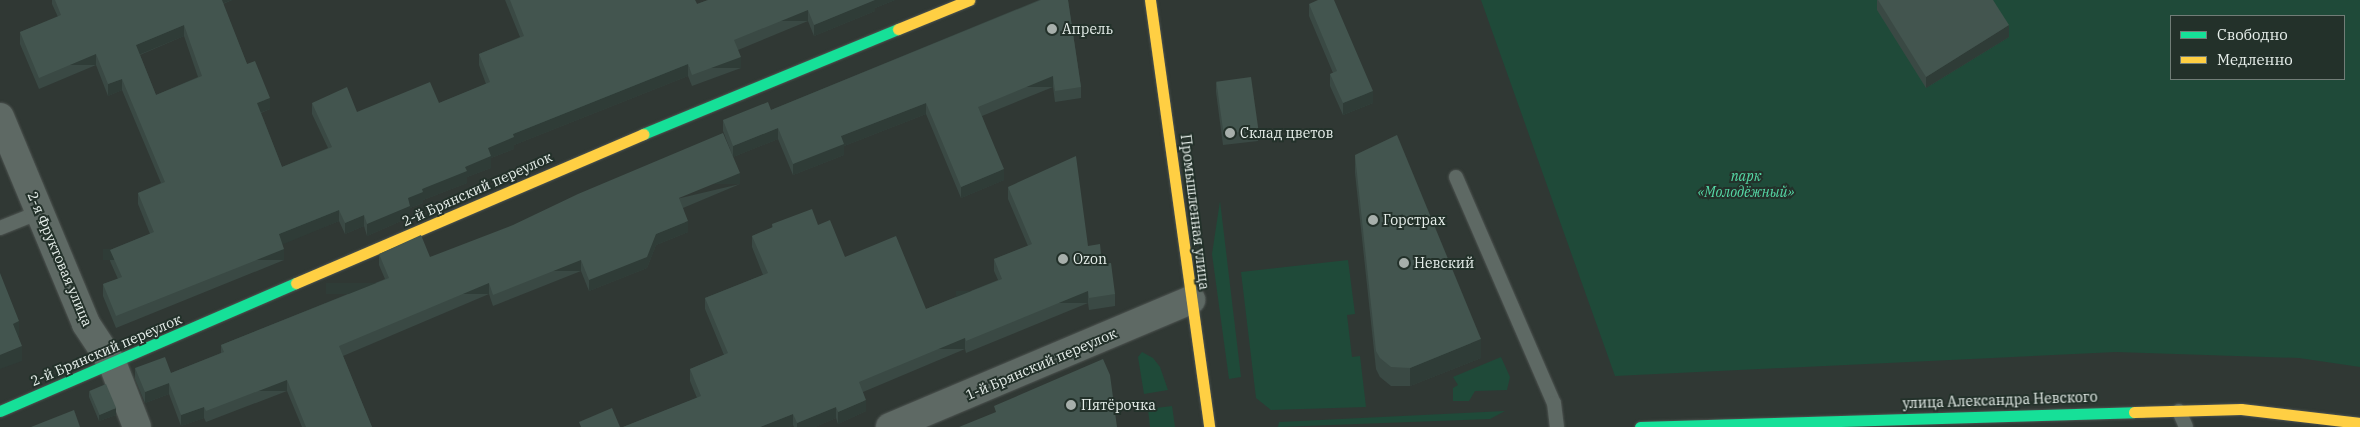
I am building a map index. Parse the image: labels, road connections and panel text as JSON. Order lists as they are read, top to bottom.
{
  "streets": {
    "street": [
      "2-й Брянский переулок",
      "Промышленная улица",
      "2-я Фруктовая улица",
      "1-й Брянский переулок",
      "улица Александра Невского"
    ]
  },
  "crossings": [
    ["2-й Брянский переулок", "2-я Фруктовая улица"],
    ["Промышленная улица", "1-й Брянский переулок"]
  ],
  "parks": ["парк «Молодёжный»"],
  "places": [
    "Апрель",
    "Склад цветов",
    "Горстрах",
    "Ozon",
    "Невский",
    "Пятёрочка"
  ],
  "legend": ["Свободно", "Медленно"]
}
